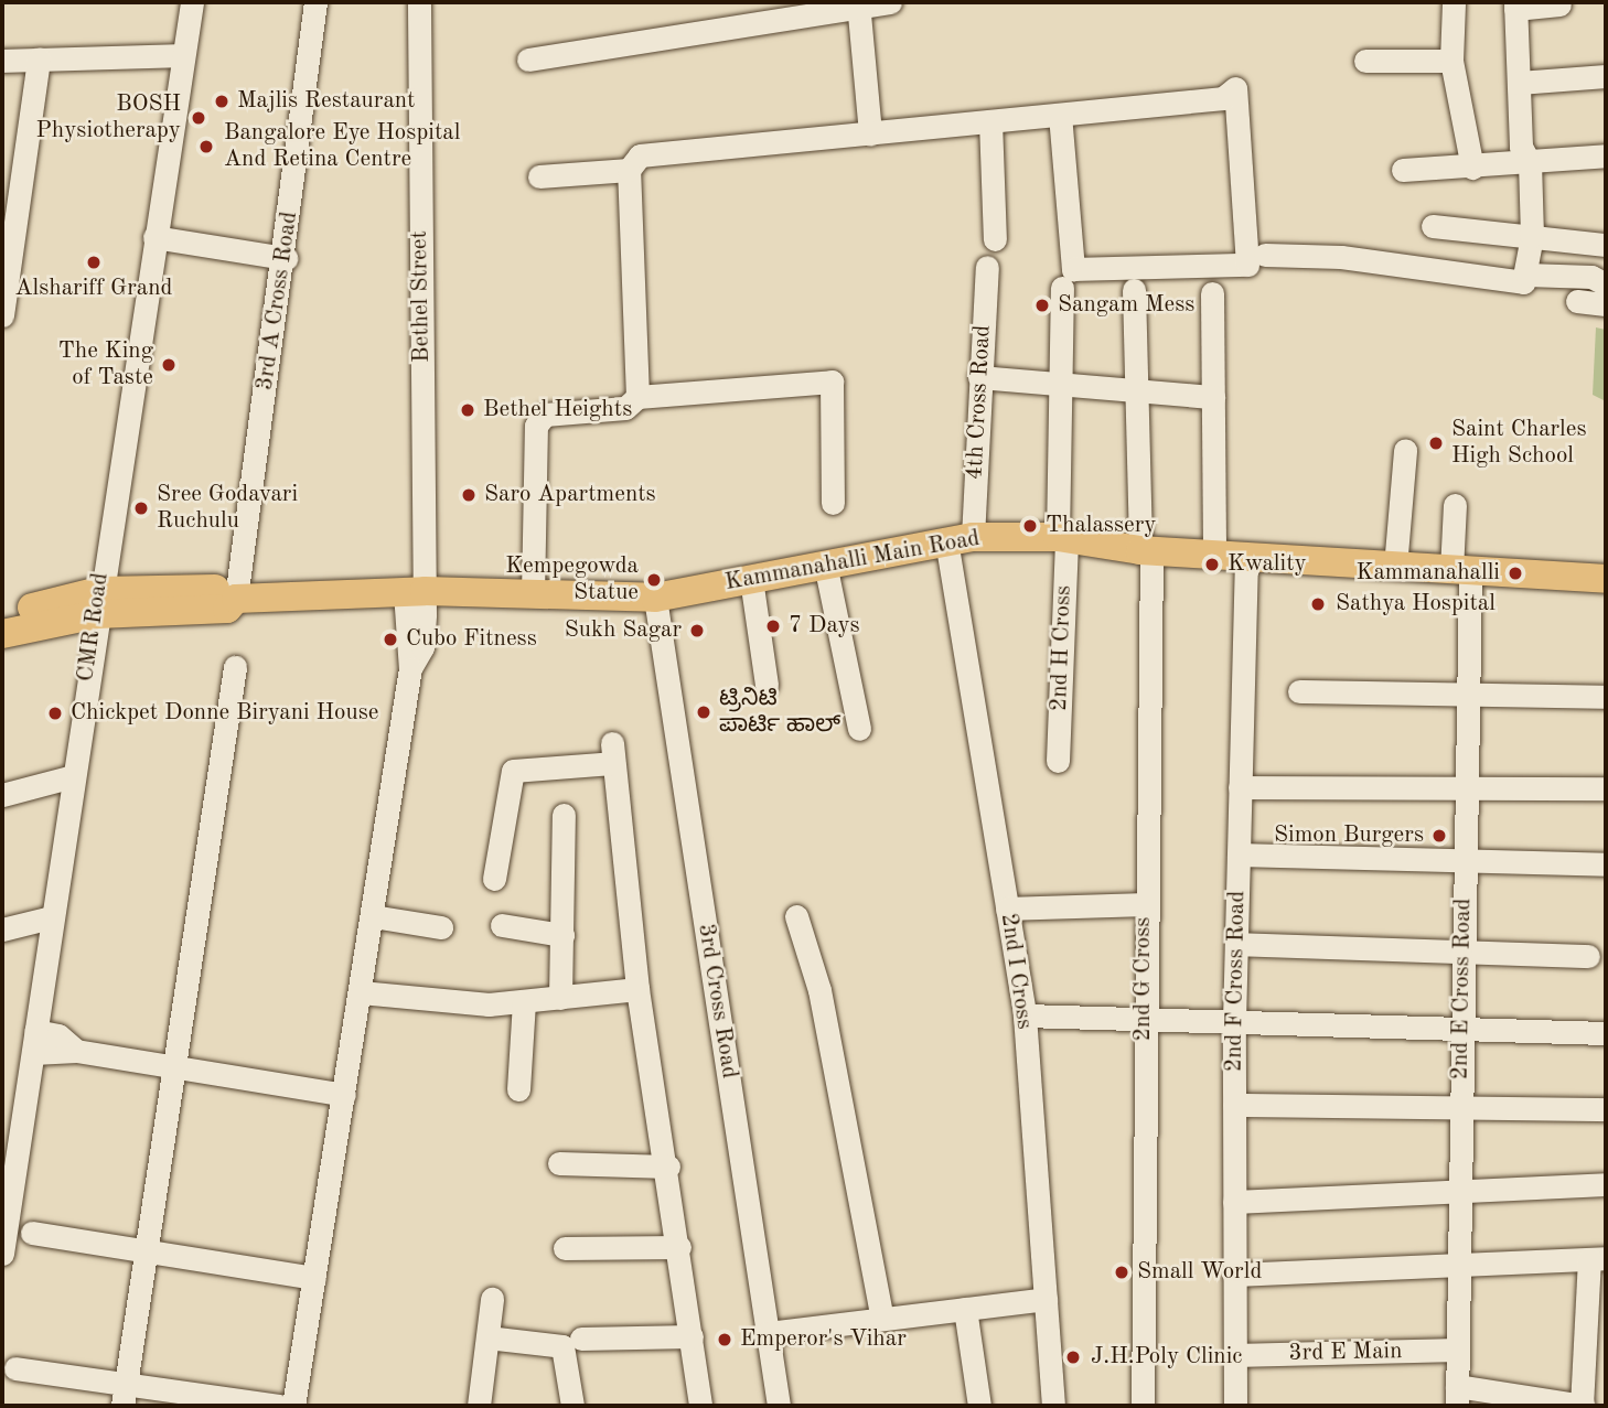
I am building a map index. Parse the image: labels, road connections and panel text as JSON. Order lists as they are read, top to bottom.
{
  "streets": {
    "main road": ["Kammanahalli Main Road"],
    "street": [
      "Bethel Street",
      "3rd A Cross Road",
      "4th Cross Road",
      "CMR Road",
      "2nd H Cross",
      "2nd I Cross",
      "2nd G Cross",
      "2nd F Cross Road",
      "2nd E Cross Road",
      "3rd Cross Road",
      "3rd E Main"
    ]
  },
  "crossings": [
    ["Bethel Street", "Kammanahalli Main Road"],
    ["3rd A Cross Road", "Kammanahalli Main Road"],
    ["4th Cross Road", "Kammanahalli Main Road"],
    ["4th Cross Road", "2nd I Cross"],
    ["Kammanahalli Main Road", "CMR Road"],
    ["Kammanahalli Main Road", "2nd H Cross"],
    ["Kammanahalli Main Road", "2nd I Cross"],
    ["Kammanahalli Main Road", "2nd G Cross"],
    ["Kammanahalli Main Road", "2nd F Cross Road"],
    ["Kammanahalli Main Road", "2nd E Cross Road"],
    ["Kammanahalli Main Road", "3rd Cross Road"],
    ["2nd F Cross Road", "3rd E Main"],
    ["2nd E Cross Road", "3rd E Main"]
  ],
  "places": [
    "Majlis Restaurant",
    "BOSH Physiotherapy",
    "Bangalore Eye Hospital And Retina Centre",
    "Alshariff Grand",
    "Sangam Mess",
    "The King of Taste",
    "Bethel Heights",
    "Saint Charles High School",
    "Saro Apartments",
    "Sree Godavari Ruchulu",
    "Thalassery",
    "Kwality",
    "Kammanahalli",
    "Kempegowda Statue",
    "Sathya Hospital",
    "7 Days",
    "Sukh Sagar",
    "Cubo Fitness",
    "ಟ್ರಿನಿಟಿ ಪಾರ್ಟಿ ಹಾಲ್",
    "Chickpet Donne Biryani House",
    "Simon Burgers",
    "Small World",
    "Emperor's Vihar",
    "J.H.Poly Clinic"
  ]
}
